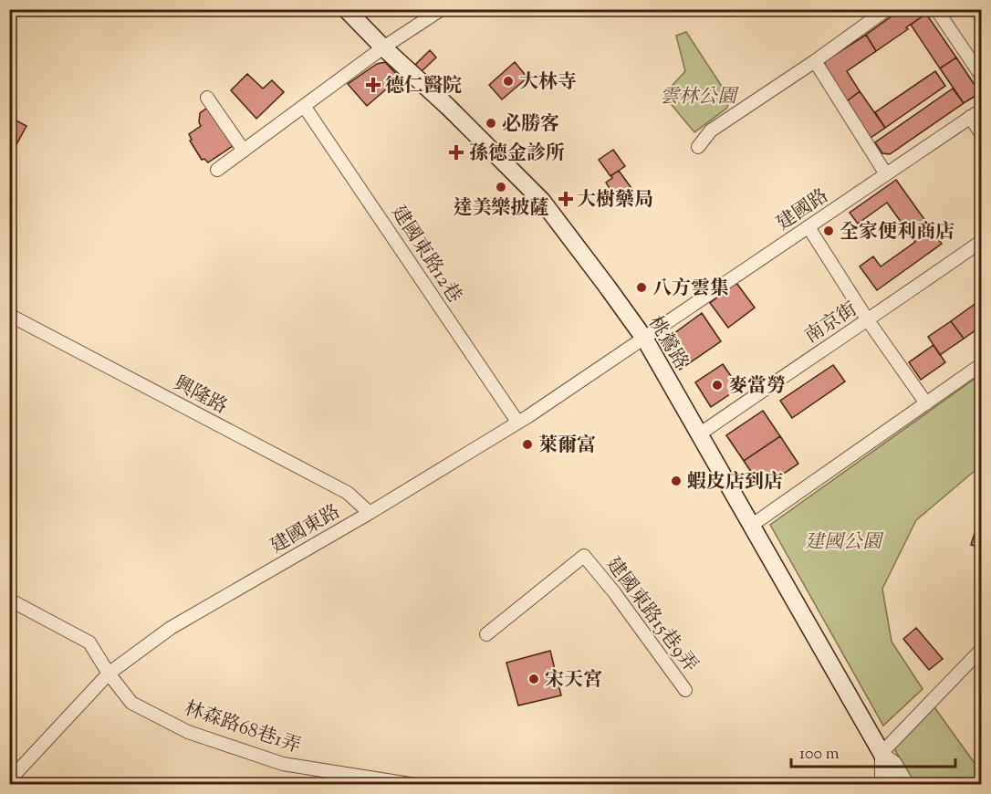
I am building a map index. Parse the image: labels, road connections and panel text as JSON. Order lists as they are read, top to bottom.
{
  "streets": {
    "main road": ["桃鶯路"],
    "street": [
      "建國路",
      "建國東路12巷",
      "南京街",
      "興隆路",
      "建國東路",
      "建國東路15巷9弄",
      "林森路68巷1弄"
    ]
  },
  "crossings": [
    ["建國路", "桃鶯路"],
    ["建國路", "建國東路"],
    ["建國東路12巷", "建國東路"],
    ["南京街", "桃鶯路"],
    ["桃鶯路", "建國東路"],
    ["興隆路", "建國東路"],
    ["建國東路", "林森路68巷1弄"]
  ],
  "parks": ["雲林公園", "建國公園"],
  "places": {
    "other": [
      "大林寺",
      "必勝客",
      "達美樂披薩",
      "全家便利商店",
      "八方雲集",
      "麥當勞",
      "萊爾富",
      "蝦皮店到店",
      "宋天宮"
    ],
    "health": ["德仁醫院", "孫德金診所", "大樹藥局"]
  },
  "scale_bar": "100 m"
}
